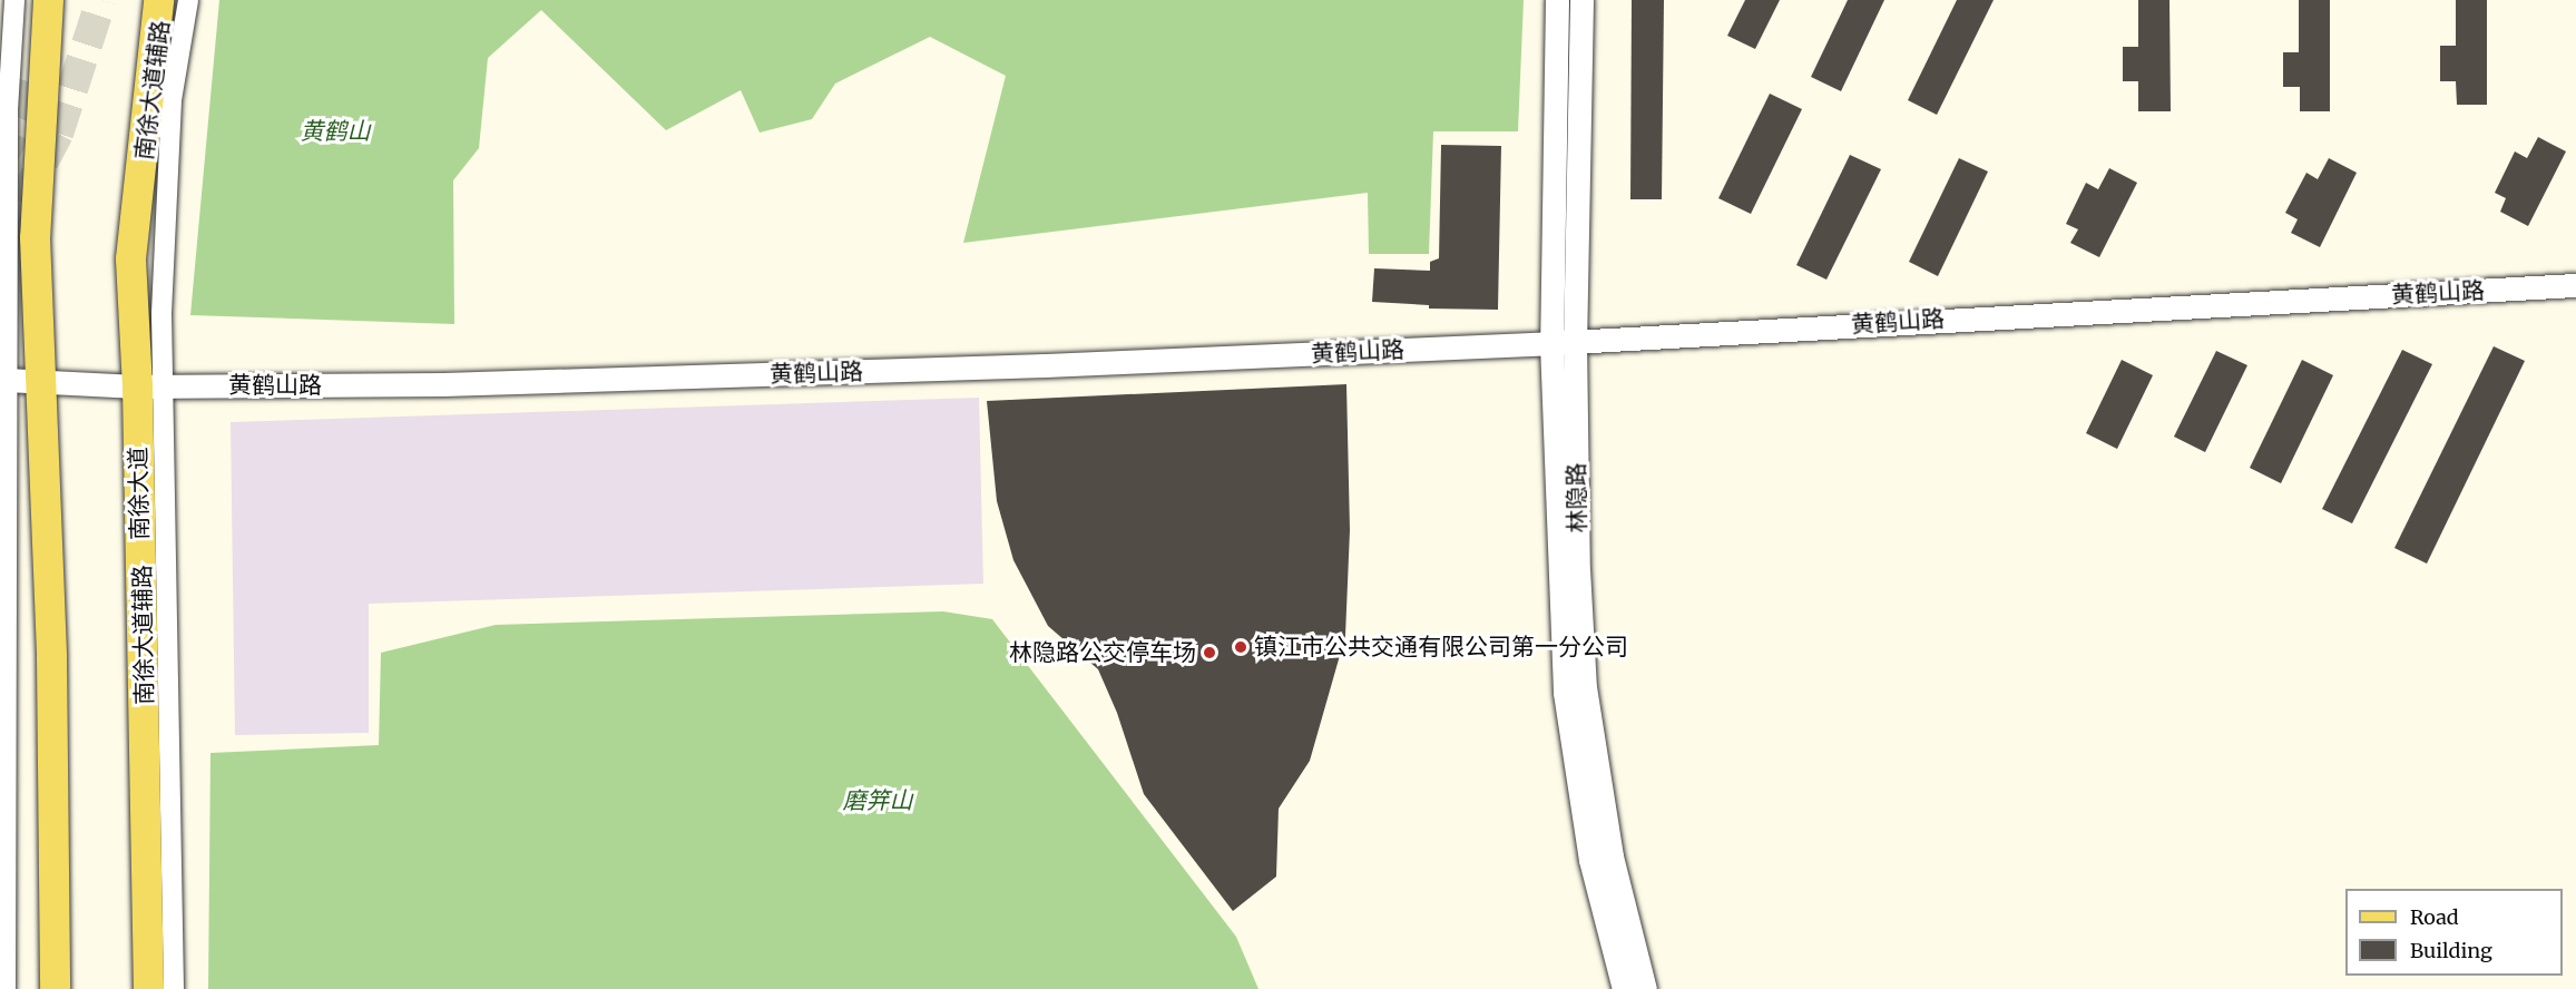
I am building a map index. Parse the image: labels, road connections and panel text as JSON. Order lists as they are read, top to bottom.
{
  "streets": {
    "main road": ["南徐大道"],
    "street": ["南徐大道辅路", "黄鹤山路", "林隐路"]
  },
  "crossings": [
    ["南徐大道辅路", "黄鹤山路"],
    ["南徐大道辅路", "南徐大道"],
    ["黄鹤山路", "南徐大道"],
    ["黄鹤山路", "林隐路"]
  ],
  "parks": ["黄鹤山", "磨笄山"],
  "places": ["镇江市公共交通有限公司第一分公司", "林隐路公交停车场"],
  "legend": ["Road", "Building"]
}
